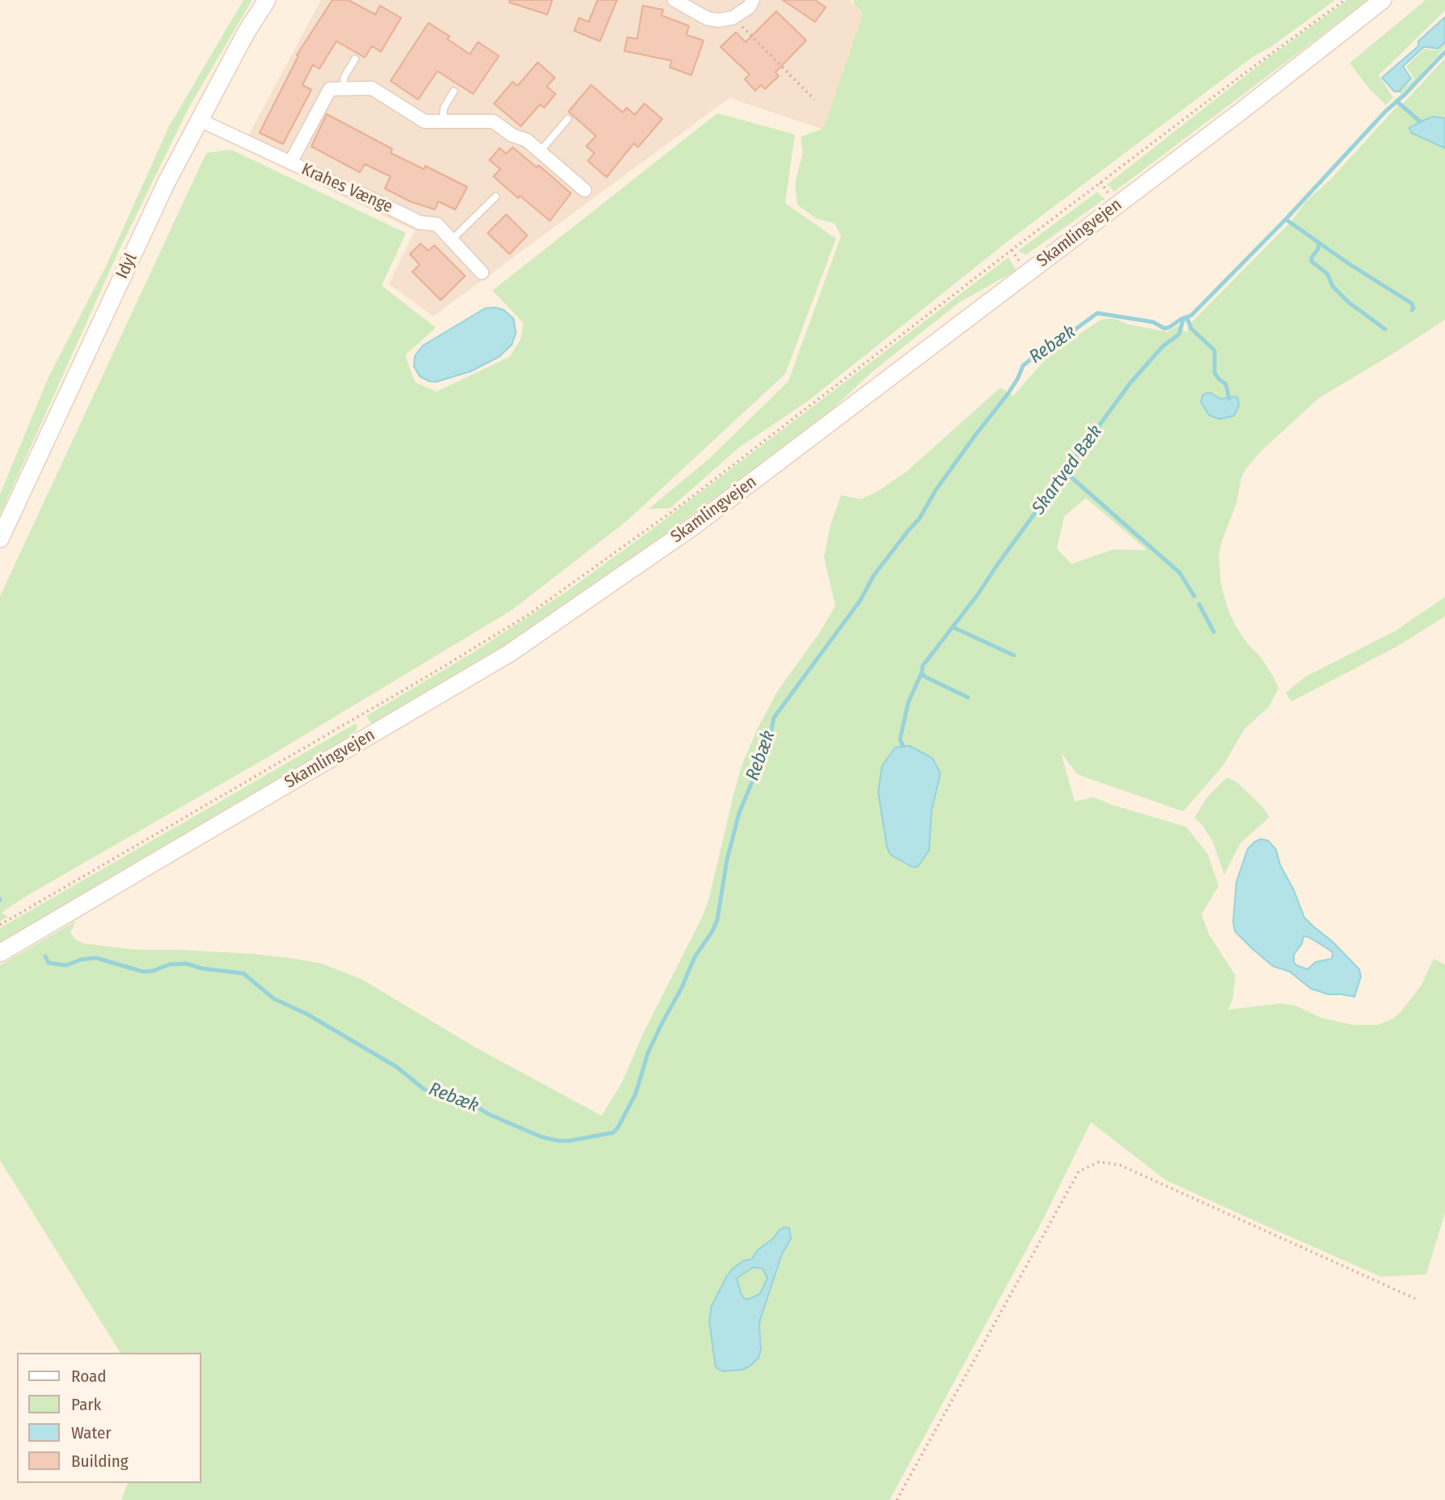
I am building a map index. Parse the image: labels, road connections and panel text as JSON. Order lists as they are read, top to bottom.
{
  "streets": {
    "street": ["Krahes Vænge", "Skamlingvejen", "Idyl"]
  },
  "crossings": [
    ["Krahes Vænge", "Idyl"]
  ],
  "water": ["Rebæk", "Skartved Bæk"],
  "legend": [
    "Road",
    "Park",
    "Water",
    "Building"
  ]
}
